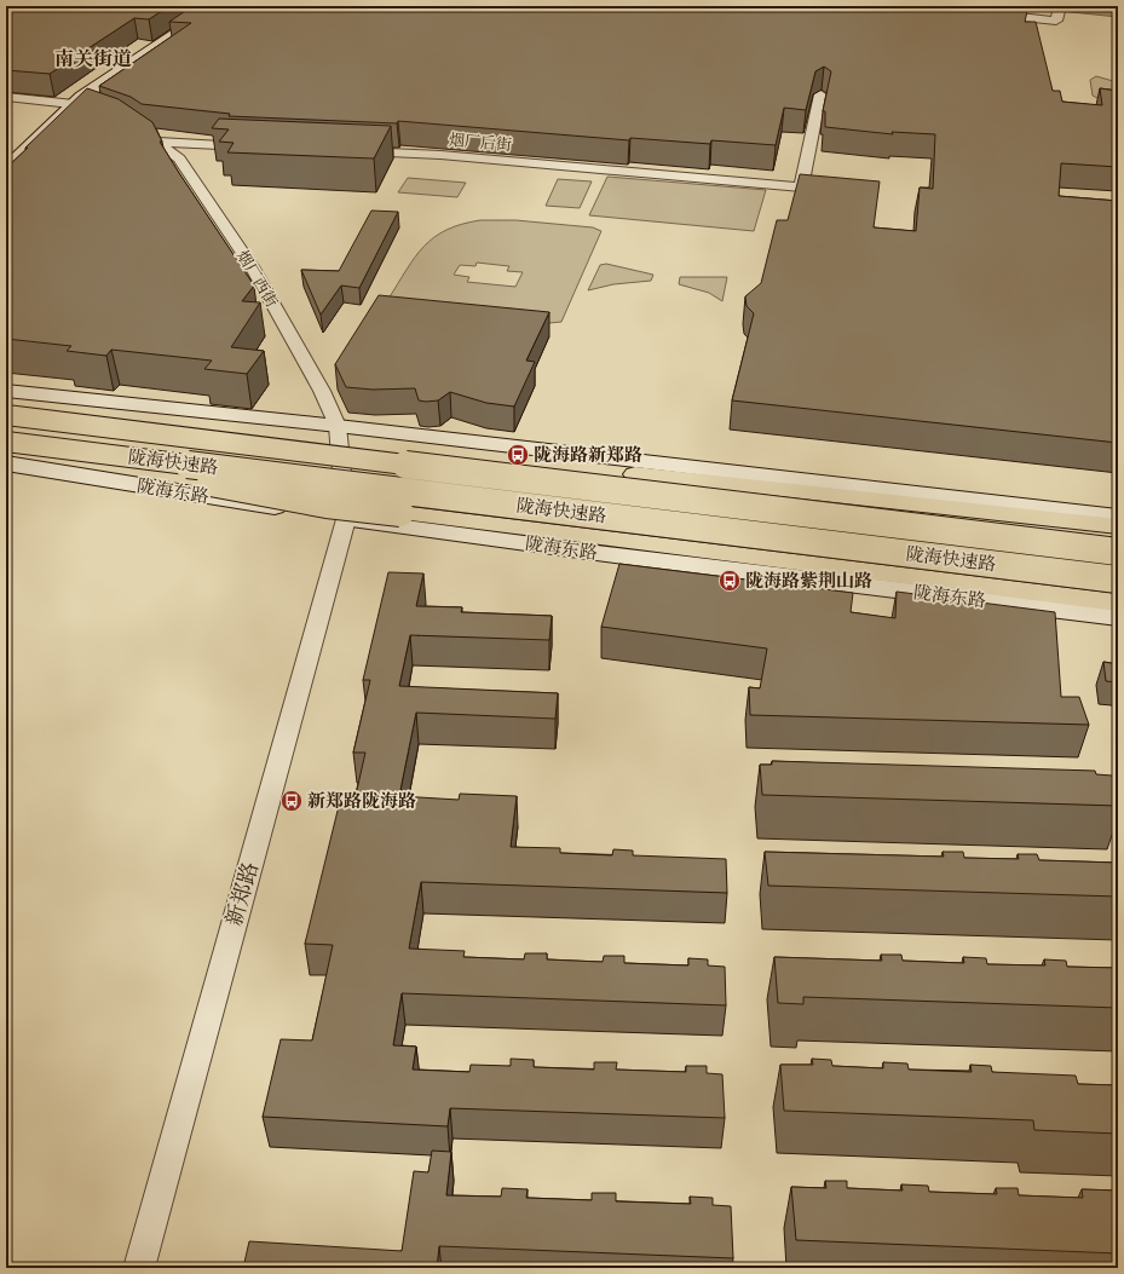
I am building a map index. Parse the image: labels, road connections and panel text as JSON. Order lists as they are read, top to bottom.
{
  "streets": {
    "highway": ["陇海快速路"],
    "street": [
      "烟厂后街",
      "烟厂西街",
      "陇海东路",
      "新郑路"
    ]
  },
  "crossings": [
    ["烟厂西街", "陇海东路"],
    ["烟厂西街", "新郑路"],
    ["陇海快速路", "陇海东路"],
    ["陇海东路", "新郑路"]
  ],
  "districts": ["南关街道"],
  "places": {
    "bus stop": ["陇海路新郑路", "陇海路紫荆山路", "新郑路陇海路"]
  }
}
